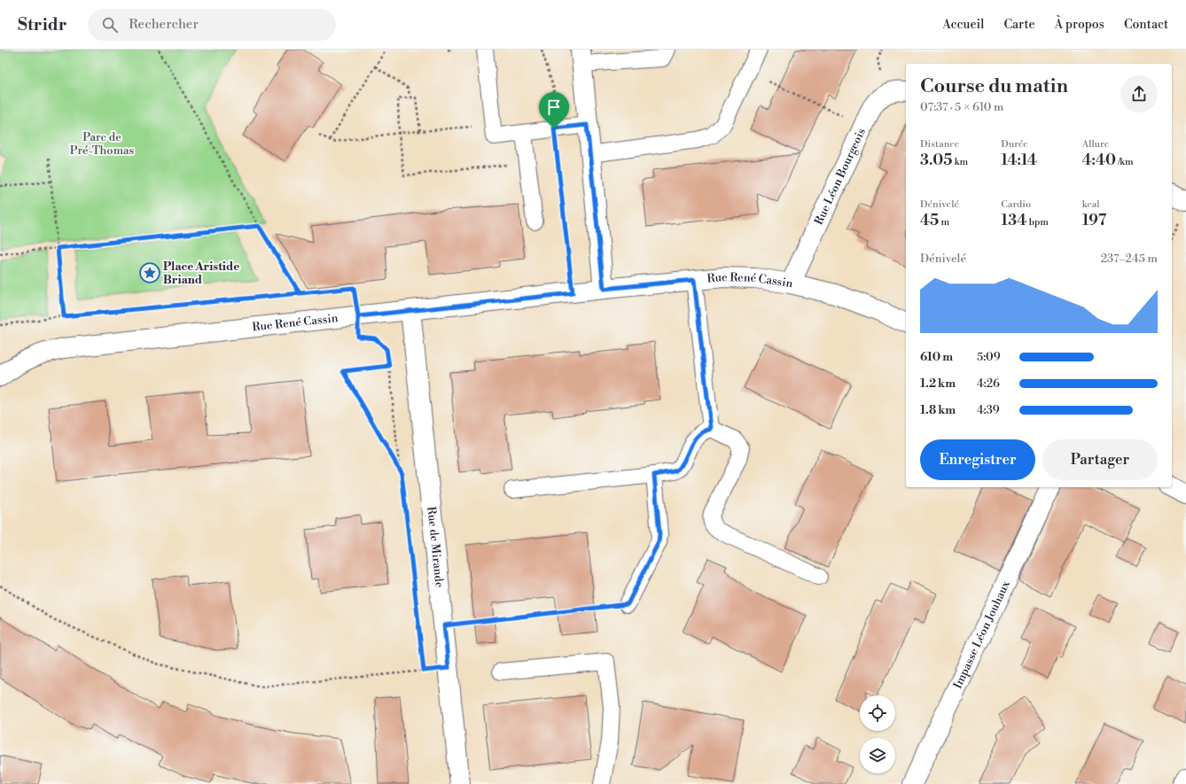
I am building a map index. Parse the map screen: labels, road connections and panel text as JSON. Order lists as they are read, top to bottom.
{
  "streets": {
    "street": [
      "Rue Léon Bourgeois",
      "Rue René Cassin",
      "Rue de Mirande",
      "Impasse Léon Jouhaux"
    ]
  },
  "crossings": [
    ["Rue Léon Bourgeois", "Rue René Cassin"],
    ["Rue René Cassin", "Rue de Mirande"]
  ],
  "parks": ["Parc de Pré-Thomas"],
  "places": {
    "place": ["Place Aristide Briand"]
  },
  "page": {
    "header": "Stridr",
    "search": "Rechercher",
    "nav": [
      "Accueil",
      "Carte",
      "À propos",
      "Contact"
    ],
    "heading": ["Course du matin", "07:37 · 5 × 610 m"],
    "stats": [
      ["Distance", "3.05 km"],
      ["Durée", "14:14"],
      ["Allure", "4:40 /km"],
      ["Dénivelé", "45 m"],
      ["Cardio", "134 bpm"],
      ["kcal", "197"]
    ],
    "chart": ["Dénivelé", "237–245 m"],
    "list": [
      {
        "name": "610 m",
        "note": "5:09"
      },
      {
        "name": "1.2 km",
        "note": "4:26"
      },
      {
        "name": "1.8 km",
        "note": "4:39"
      }
    ],
    "buttons": ["Enregistrer", "Partager"]
  }
}
